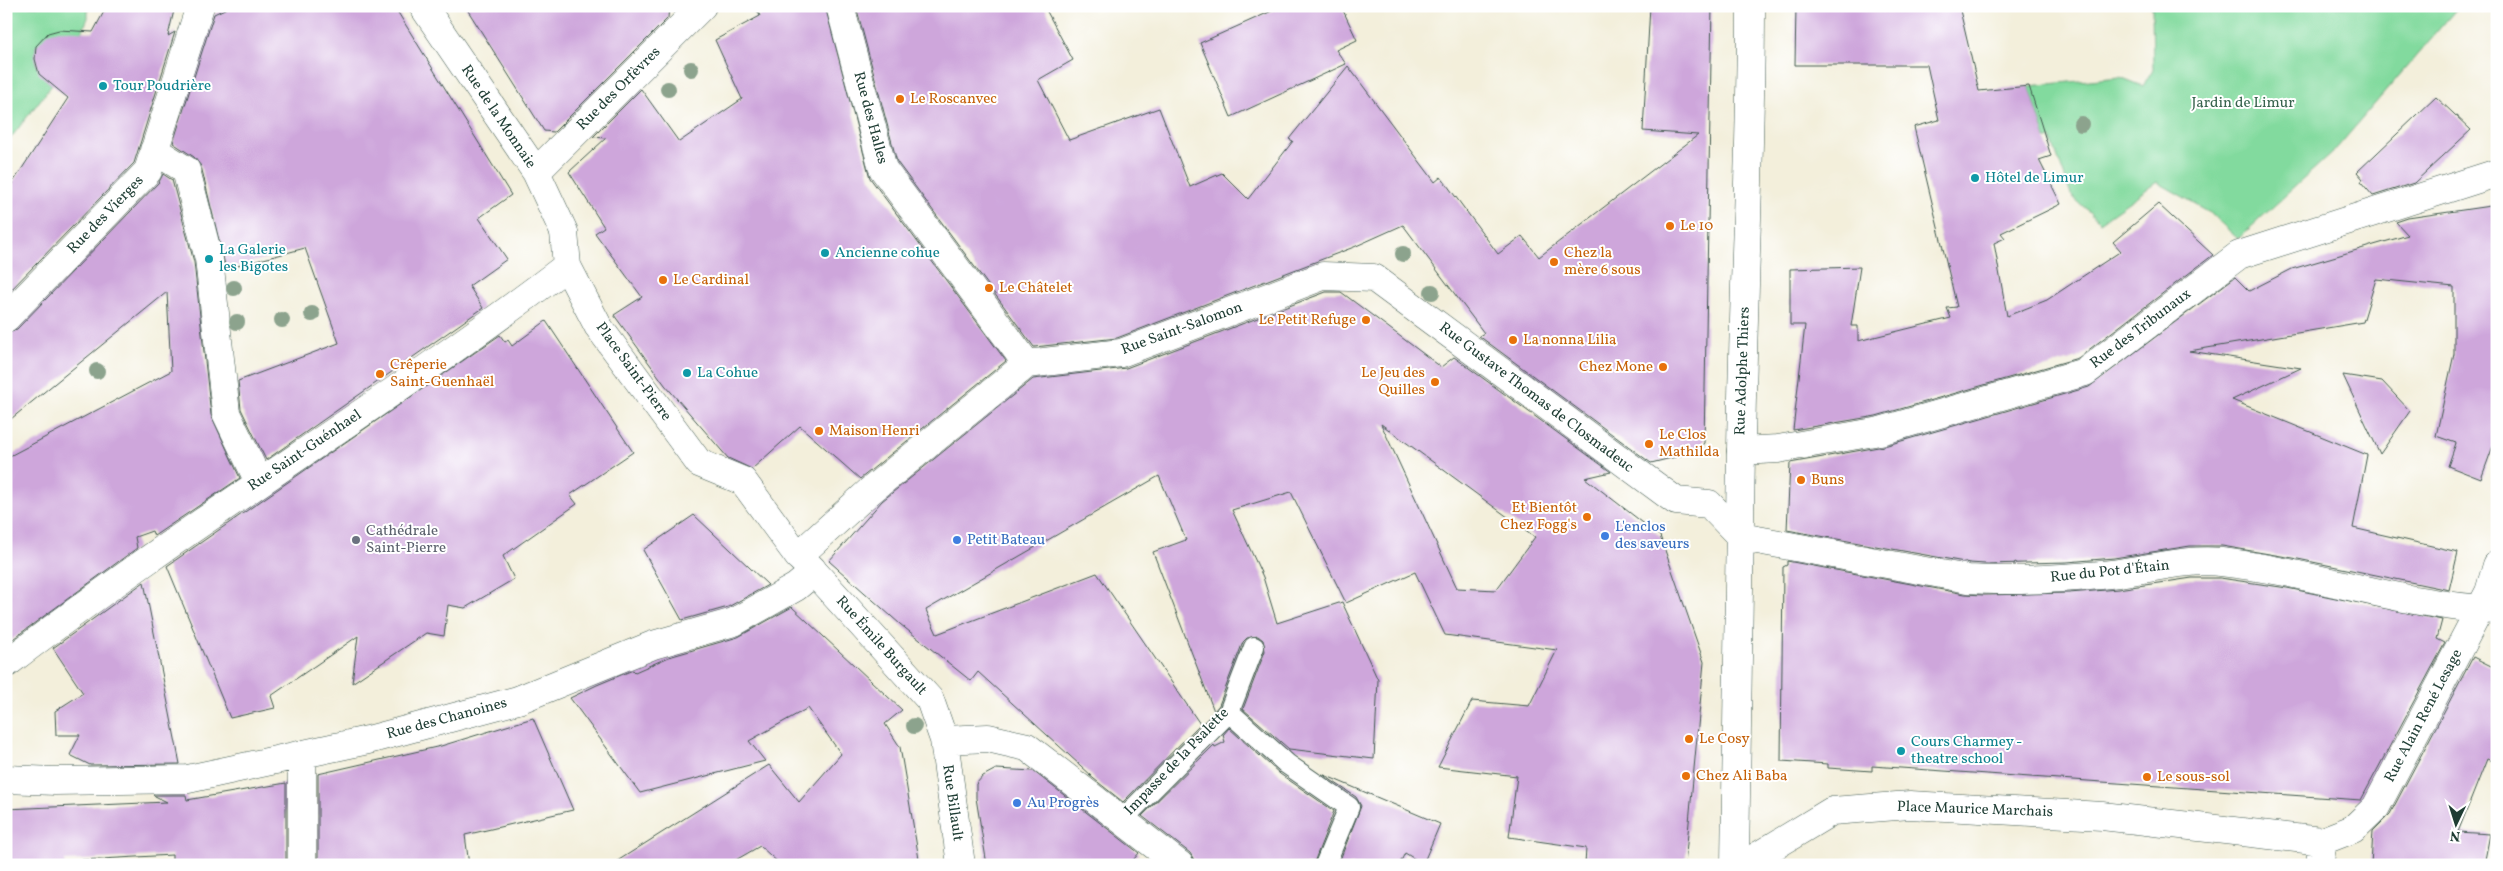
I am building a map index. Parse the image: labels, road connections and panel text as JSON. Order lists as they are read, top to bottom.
{
  "streets": {
    "street": [
      "Rue des Orfèvres",
      "Rue de la Monnaie",
      "Rue des Halles",
      "Rue des Vierges",
      "Rue Saint-Salomon",
      "Rue des Tribunaux",
      "Rue Adolphe Thiers",
      "Place Saint-Pierre",
      "Rue Gustave Thomas de Closmadeuc",
      "Rue Saint-Guénhael",
      "Rue du Pot d'Étain",
      "Rue Émile Burgault",
      "Rue Alain René Lesage",
      "Rue des Chanoines",
      "Rue Billault",
      "Place Maurice Marchais"
    ],
    "lane": ["Impasse de la Psalette"]
  },
  "crossings": [
    ["Rue des Orfèvres", "Rue de la Monnaie"],
    ["Rue de la Monnaie", "Place Saint-Pierre"],
    ["Rue des Halles", "Rue Saint-Salomon"],
    ["Rue des Halles", "Rue des Chanoines"],
    ["Rue Saint-Salomon", "Rue Gustave Thomas de Closmadeuc"],
    ["Rue Saint-Salomon", "Rue des Chanoines"],
    ["Rue des Tribunaux", "Rue Adolphe Thiers"],
    ["Rue Adolphe Thiers", "Rue Gustave Thomas de Closmadeuc"],
    ["Rue Adolphe Thiers", "Rue du Pot d'Étain"],
    ["Place Saint-Pierre", "Rue Saint-Guénhael"],
    ["Place Saint-Pierre", "Rue Émile Burgault"],
    ["Rue Gustave Thomas de Closmadeuc", "Rue du Pot d'Étain"],
    ["Rue du Pot d'Étain", "Rue Alain René Lesage"],
    ["Rue Émile Burgault", "Rue des Chanoines"],
    ["Rue Émile Burgault", "Rue Billault"],
    ["Rue Alain René Lesage", "Place Maurice Marchais"]
  ],
  "parks": ["Jardin de Limur"],
  "places": [
    "Tour Poudrière",
    "Le Roscanvec",
    "Hôtel de Limur",
    "Le 10",
    "Ancienne cohue",
    "La Galerie les Bigotes",
    "Chez la mère 6 sous",
    "Le Cardinal",
    "Le Châtelet",
    "Le Petit Refuge",
    "La nonna Lilia",
    "Chez Mone",
    "La Cohue",
    "Crêperie Saint-Guenhaël",
    "Le Jeu des Quilles",
    "Maison Henri",
    "Le Clos Mathilda",
    "Buns",
    "Et Bientôt Chez Fogg's",
    "L'enclos des saveurs",
    "Cathédrale Saint-Pierre",
    "Petit Bateau",
    "Le Cosy",
    "Cours Charmey - theatre school",
    "Chez Ali Baba",
    "Le sous-sol",
    "Au Progrès"
  ],
  "north": "bottom"
}
